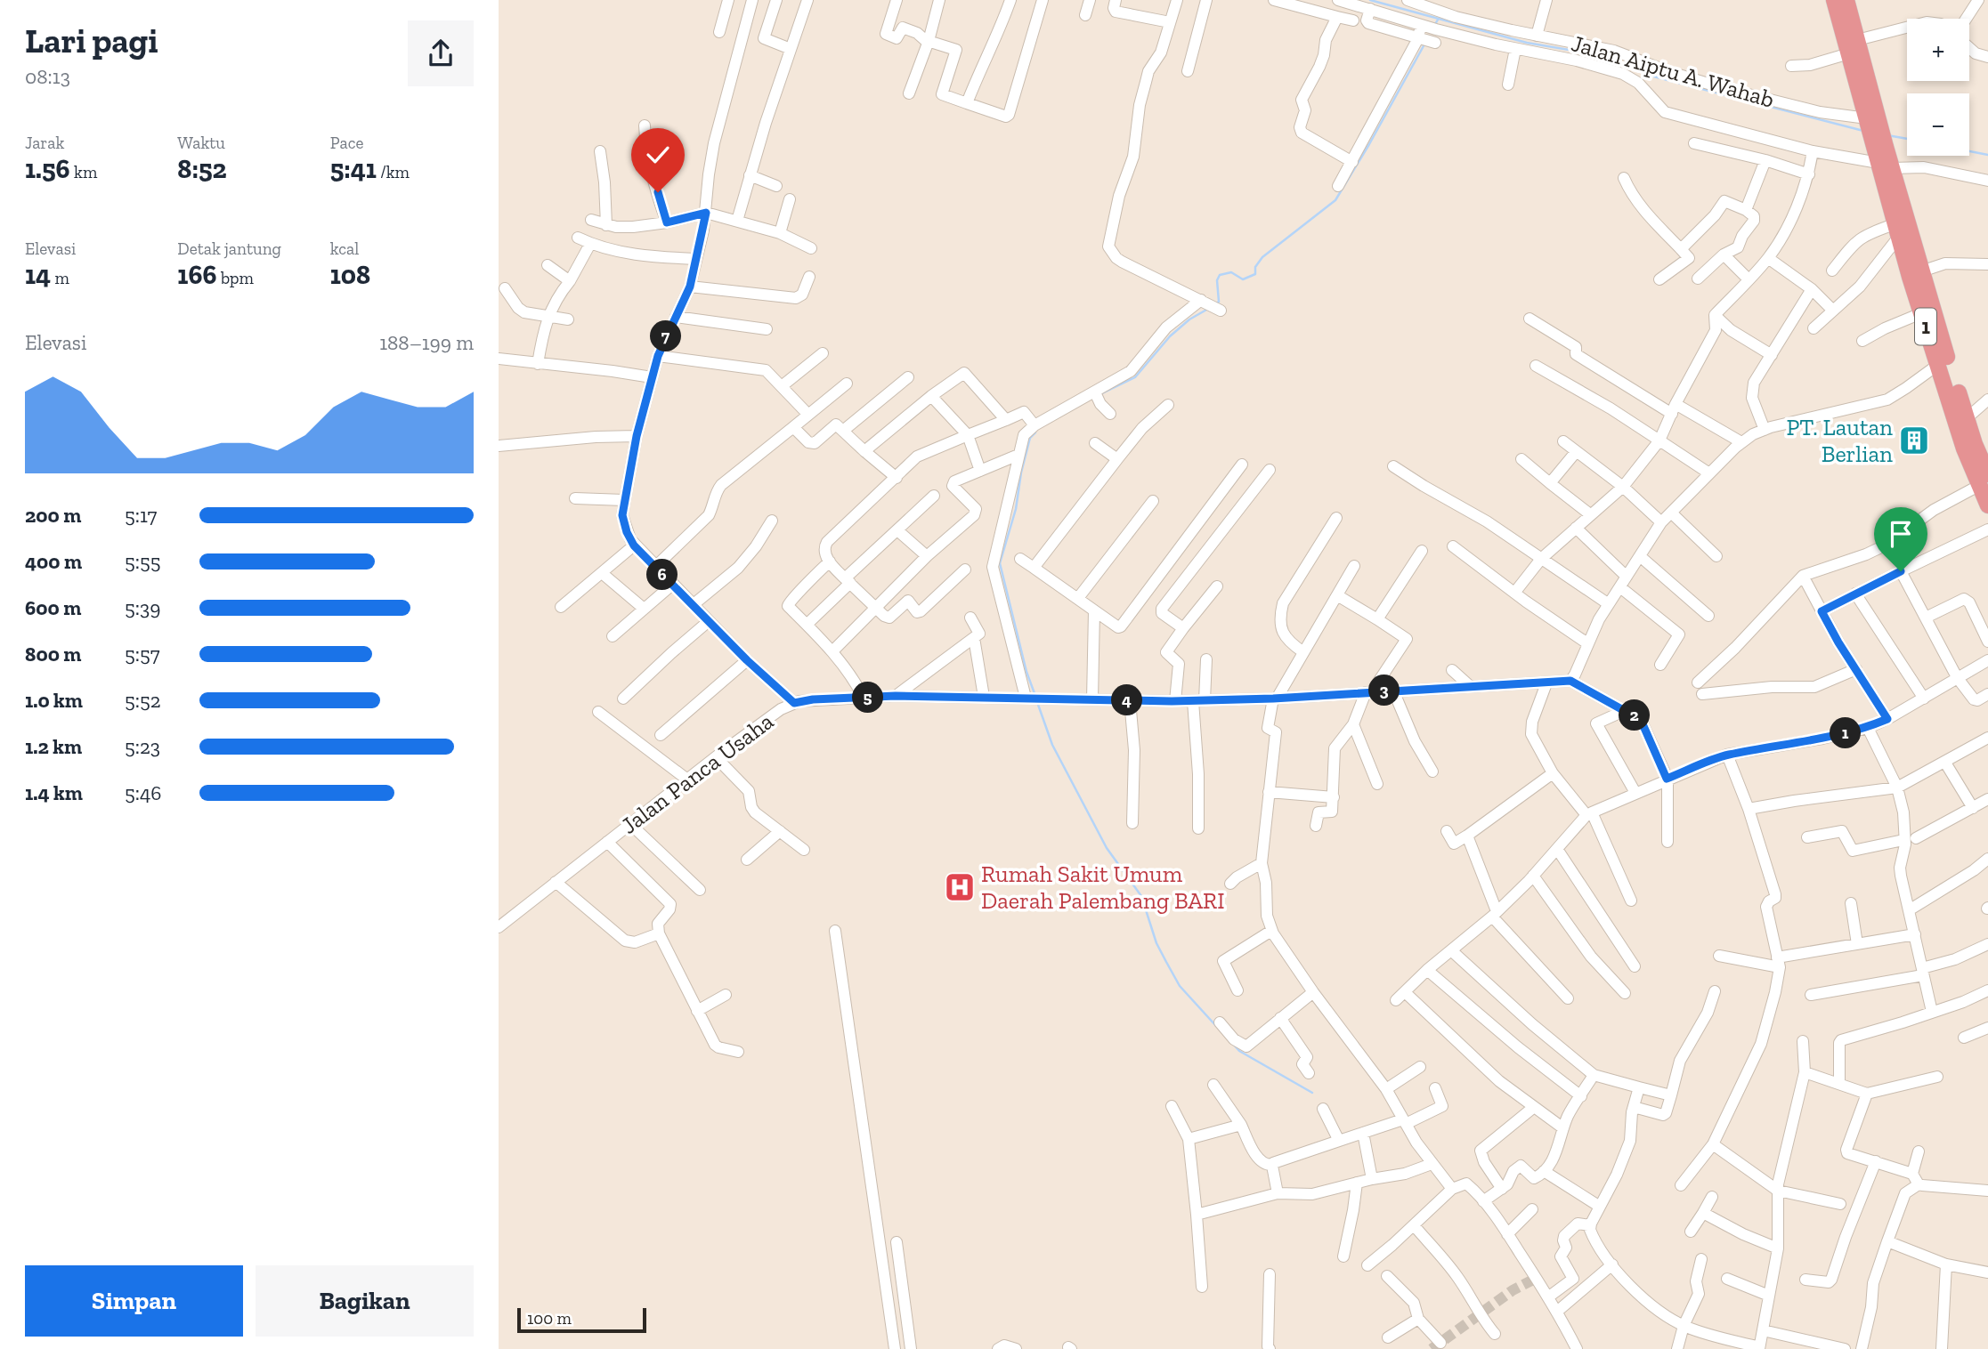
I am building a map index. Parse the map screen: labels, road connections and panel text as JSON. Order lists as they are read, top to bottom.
{
  "streets": {
    "highway": ["1"],
    "street": ["Jalan Aiptu A. Wahab", "Jalan Panca Usaha"]
  },
  "crossings": [
    ["Jalan Aiptu A. Wahab", "1"]
  ],
  "places": {
    "building": ["PT. Lautan Berlian"],
    "hospital": ["Rumah Sakit Umum Daerah Palembang BARI"]
  },
  "scale_bar": "100 m",
  "page": {
    "heading": ["Lari pagi", "08:13"],
    "map_buttons": ["+", "−"],
    "stats": [
      ["Jarak", "1.56 km"],
      ["Waktu", "8:52"],
      ["Pace", "5:41 /km"],
      ["Elevasi", "14 m"],
      ["Detak jantung", "166 bpm"],
      ["kcal", "108"]
    ],
    "chart": ["Elevasi", "188–199 m"],
    "pins": [
      "7",
      "6",
      "3",
      "5",
      "4",
      "2",
      "1"
    ],
    "list": [
      {
        "name": "200 m",
        "note": "5:17"
      },
      {
        "name": "400 m",
        "note": "5:55"
      },
      {
        "name": "600 m",
        "note": "5:39"
      },
      {
        "name": "800 m",
        "note": "5:57"
      },
      {
        "name": "1.0 km",
        "note": "5:52"
      },
      {
        "name": "1.2 km",
        "note": "5:23"
      },
      {
        "name": "1.4 km",
        "note": "5:46"
      }
    ],
    "buttons": ["Simpan", "Bagikan"],
    "scale": "100 m"
  }
}
